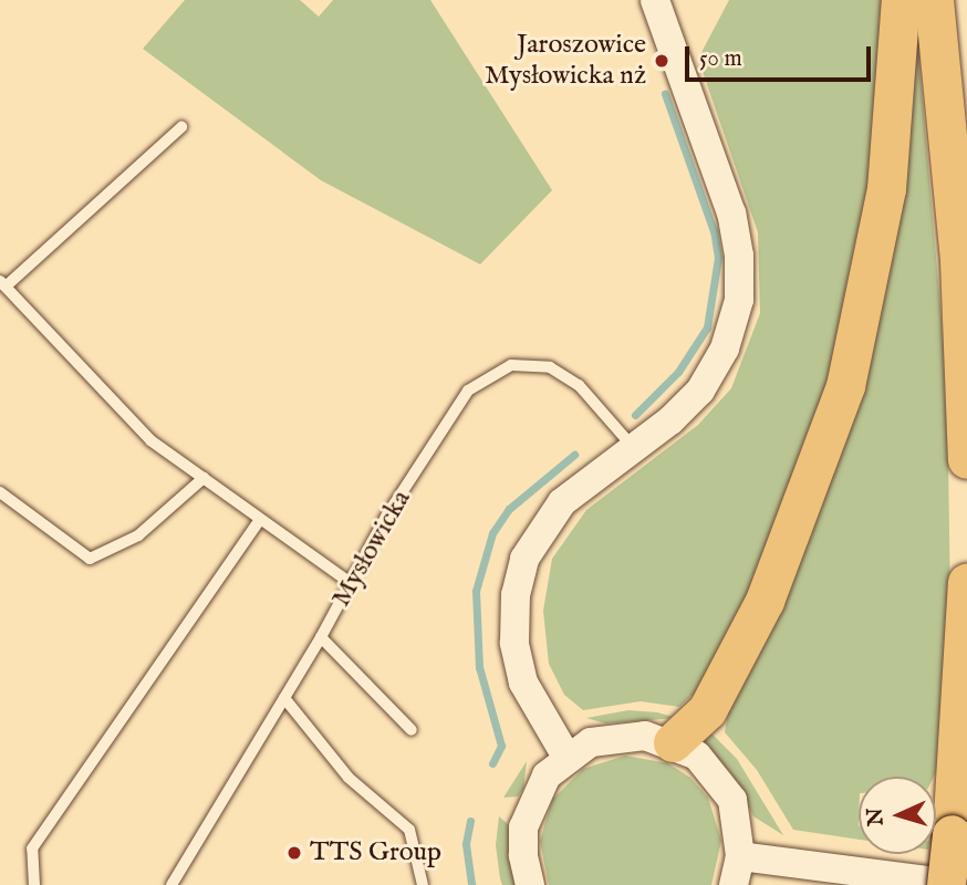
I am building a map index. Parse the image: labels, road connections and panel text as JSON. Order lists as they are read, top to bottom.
{
  "streets": {
    "lane": ["Mysłowicka"]
  },
  "places": ["Jaroszowice Mysłowicka nż", "TTS Group"],
  "scale_bar": "50 m",
  "north": "left"
}
